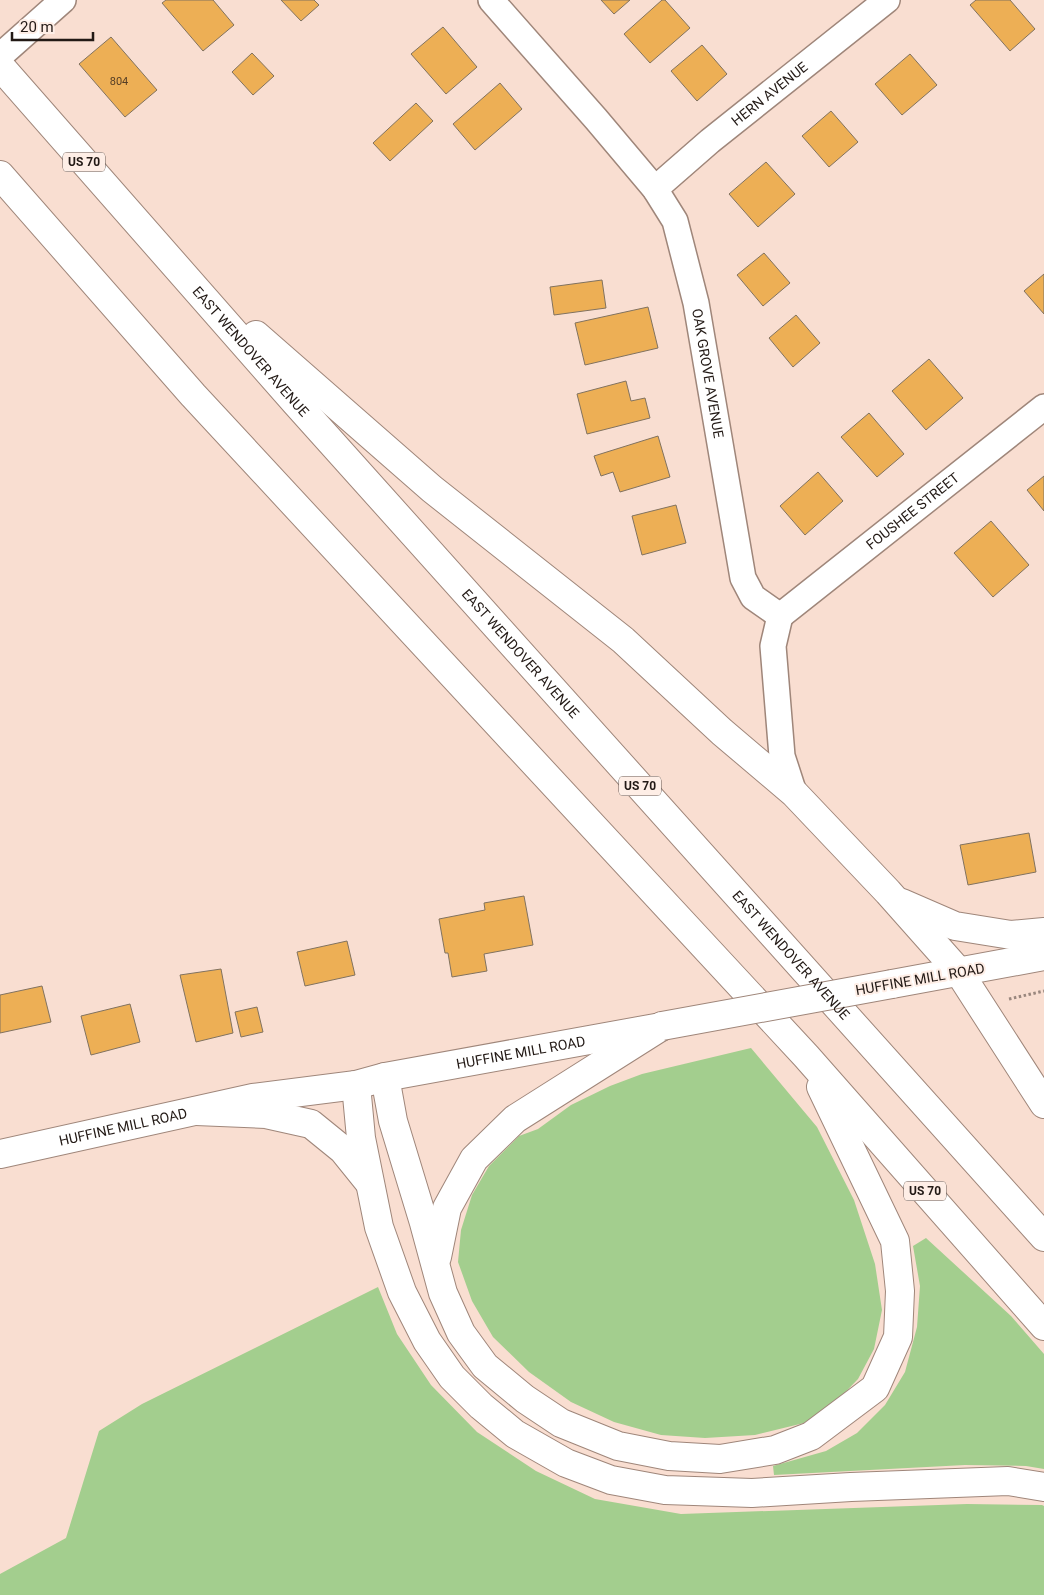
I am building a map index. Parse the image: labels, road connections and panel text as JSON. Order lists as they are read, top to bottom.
{
  "streets": {
    "main road": ["US 70", "EAST WENDOVER AVENUE", "HUFFINE MILL ROAD"],
    "street": ["HERN AVENUE", "OAK GROVE AVENUE", "FOUSHEE STREET"]
  },
  "crossings": [
    ["HERN AVENUE", "OAK GROVE AVENUE"],
    ["OAK GROVE AVENUE", "FOUSHEE STREET"]
  ],
  "house_numbers": ["804"],
  "scale_bar": "20 m"
}
